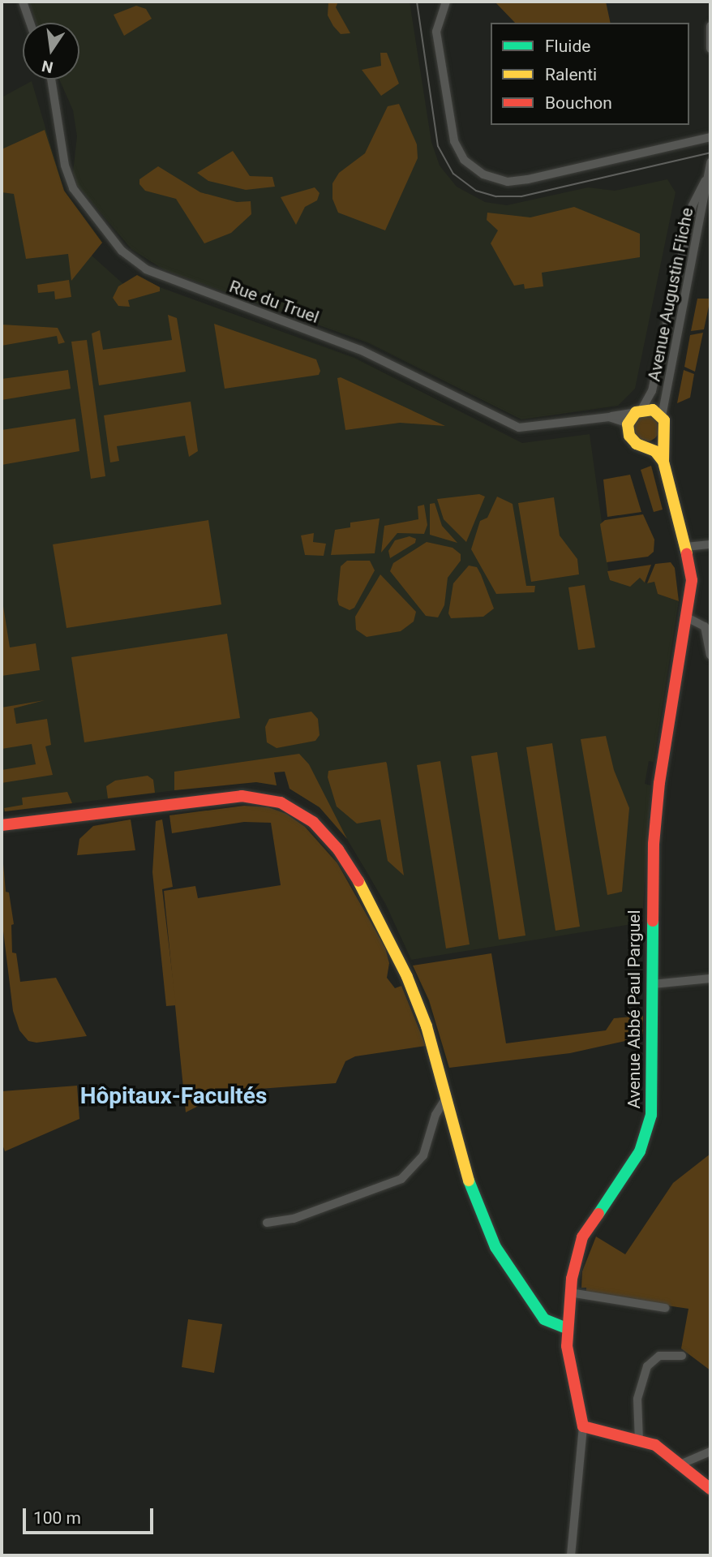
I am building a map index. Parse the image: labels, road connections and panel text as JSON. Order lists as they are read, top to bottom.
{
  "streets": {
    "street": ["Avenue Augustin Fliche", "Rue du Truel", "Avenue Abbé Paul Parguel"]
  },
  "crossings": [
    ["Avenue Augustin Fliche", "Rue du Truel"],
    ["Avenue Augustin Fliche", "Avenue Abbé Paul Parguel"],
    ["Rue du Truel", "Avenue Abbé Paul Parguel"]
  ],
  "districts": ["Hôpitaux-Facultés"],
  "legend": ["Fluide", "Ralenti", "Bouchon"],
  "scale_bar": "100 m",
  "north": "bottom"
}
